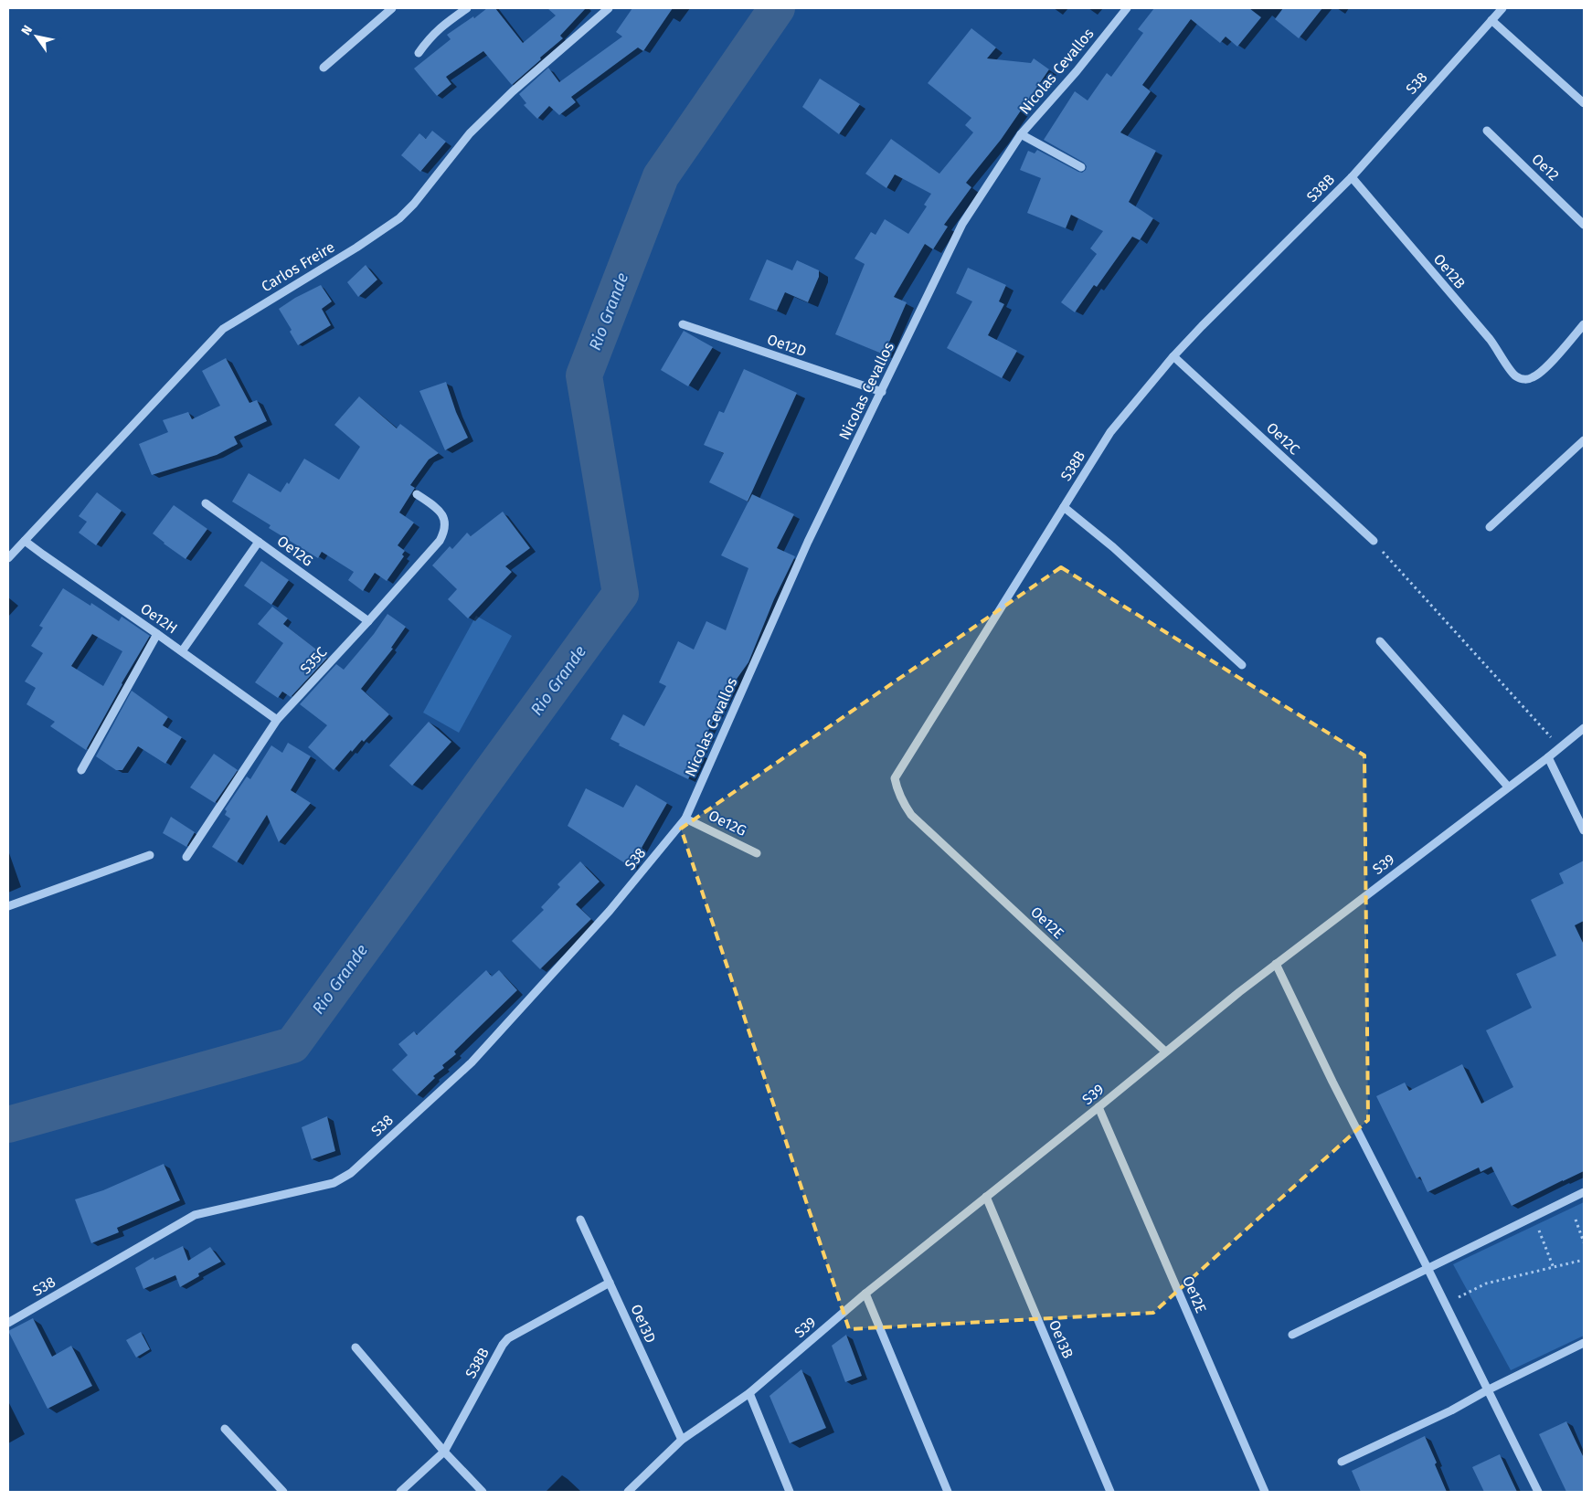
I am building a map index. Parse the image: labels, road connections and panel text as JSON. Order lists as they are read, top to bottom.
{
  "streets": {
    "street": [
      "Nicolas Cevallos",
      "S38",
      "Oe12",
      "S38B",
      "Carlos Freire",
      "Oe12B",
      "Oe12D",
      "Oe12C",
      "Oe12G",
      "Oe12H",
      "S35C",
      "S39",
      "Oe12E",
      "Oe13D",
      "Oe13B"
    ]
  },
  "crossings": [
    ["Nicolas Cevallos", "S38"],
    ["Nicolas Cevallos", "Oe12D"],
    ["Nicolas Cevallos", "Oe12G"],
    ["S38", "S38B"],
    ["S38", "Oe12B"],
    ["S38", "Oe12G"],
    ["S38B", "Oe12B"],
    ["S38B", "Oe12C"],
    ["S38B", "Oe12E"],
    ["S38B", "Oe13D"],
    ["Carlos Freire", "Oe12H"],
    ["Oe12G", "S35C"],
    ["Oe12H", "S35C"],
    ["S39", "Oe12E"],
    ["S39", "Oe13D"],
    ["S39", "Oe13B"]
  ],
  "water": ["Rio Grande"],
  "north": "top left"
}
